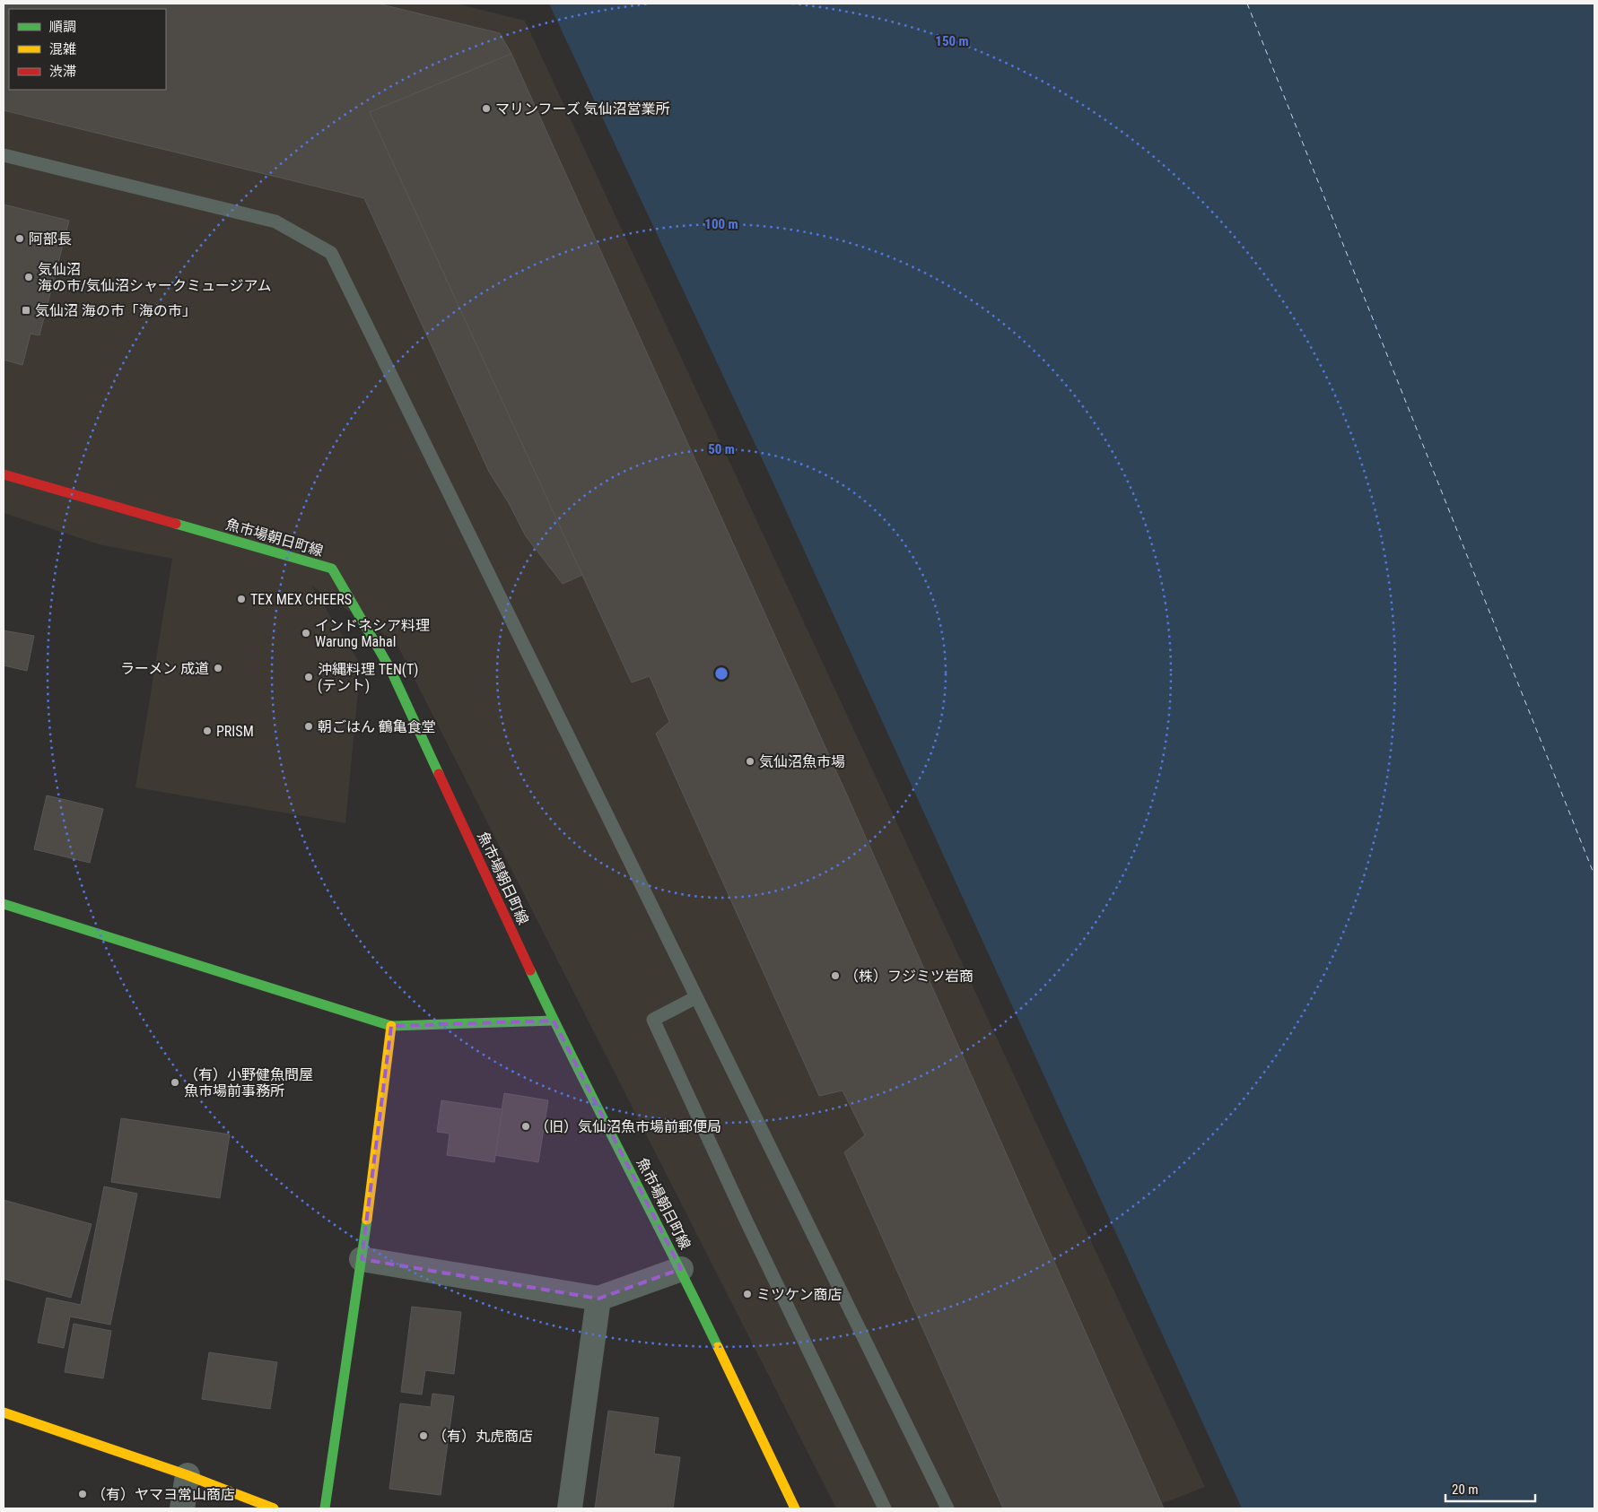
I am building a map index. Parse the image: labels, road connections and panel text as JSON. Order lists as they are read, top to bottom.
{
  "streets": {
    "street": ["魚市場朝日町線"]
  },
  "places": {
    "other": [
      "マリンフーズ 気仙沼営業所",
      "阿部長",
      "気仙沼 海の市/気仙沼シャークミュージアム",
      "TEX MEX CHEERS",
      "インドネシア料理 Warung Mahal",
      "ラーメン 成道",
      "沖縄料理 TEN(T) (テント)",
      "朝ごはん 鶴亀食堂",
      "PRISM",
      "気仙沼魚市場",
      "（株）フジミツ岩商",
      "（有）小野健魚問屋 魚市場前事務所",
      "（旧）気仙沼魚市場前郵便局",
      "ミツケン商店",
      "（有）丸虎商店",
      "（有）ヤマヨ常山商店"
    ],
    "transit": ["気仙沼 海の市「海の市」"]
  },
  "legend": ["順調", "混雑", "渋滞"],
  "scale_bar": "20 m",
  "rings": ["150 m", "100 m", "50 m"]
}
